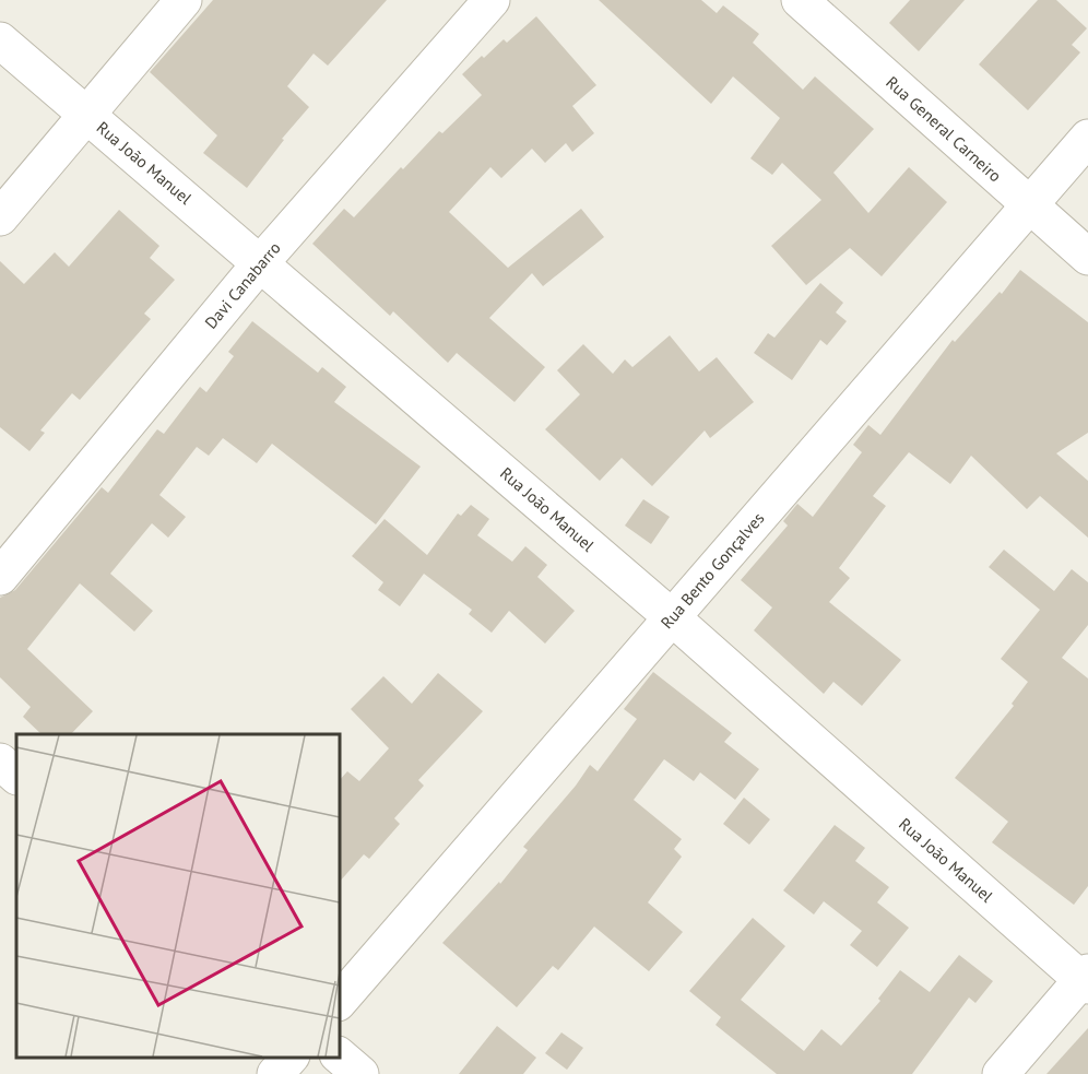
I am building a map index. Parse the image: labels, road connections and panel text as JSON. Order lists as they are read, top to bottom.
{
  "streets": {
    "street": [
      "Rua General Carneiro",
      "Rua João Manuel",
      "Davi Canabarro",
      "Rua Bento Gonçalves"
    ]
  },
  "crossings": [
    ["Rua General Carneiro", "Rua Bento Gonçalves"],
    ["Rua João Manuel", "Davi Canabarro"],
    ["Rua João Manuel", "Rua Bento Gonçalves"]
  ]
}
